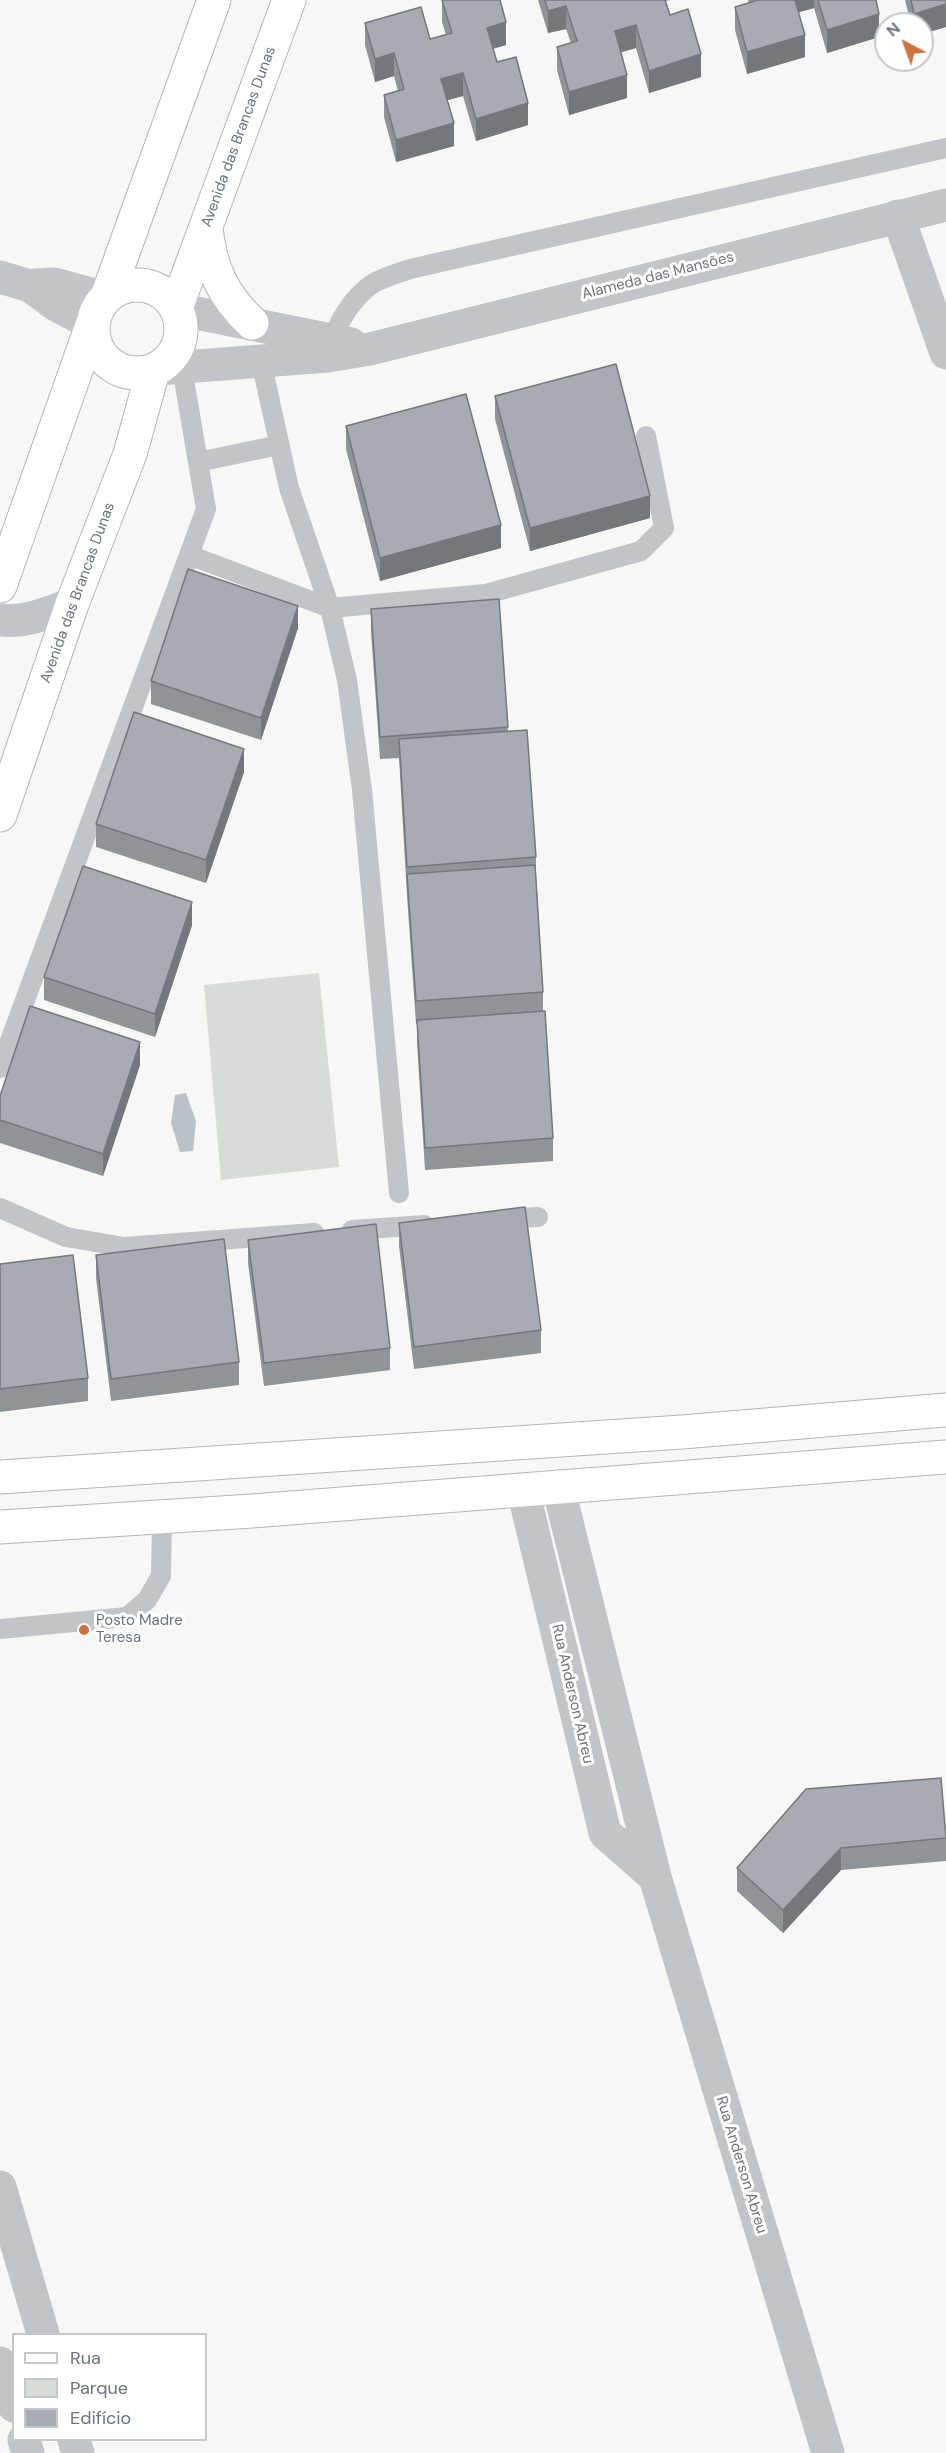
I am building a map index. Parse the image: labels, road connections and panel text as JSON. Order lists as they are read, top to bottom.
{
  "streets": {
    "main road": ["Avenida das Brancas Dunas"],
    "street": ["Alameda das Mansões", "Rua Anderson Abreu"]
  },
  "crossings": [
    ["Avenida das Brancas Dunas", "Alameda das Mansões"]
  ],
  "places": ["Posto Madre Teresa"],
  "legend": ["Rua", "Parque", "Edifício"],
  "north": "top left"
}
